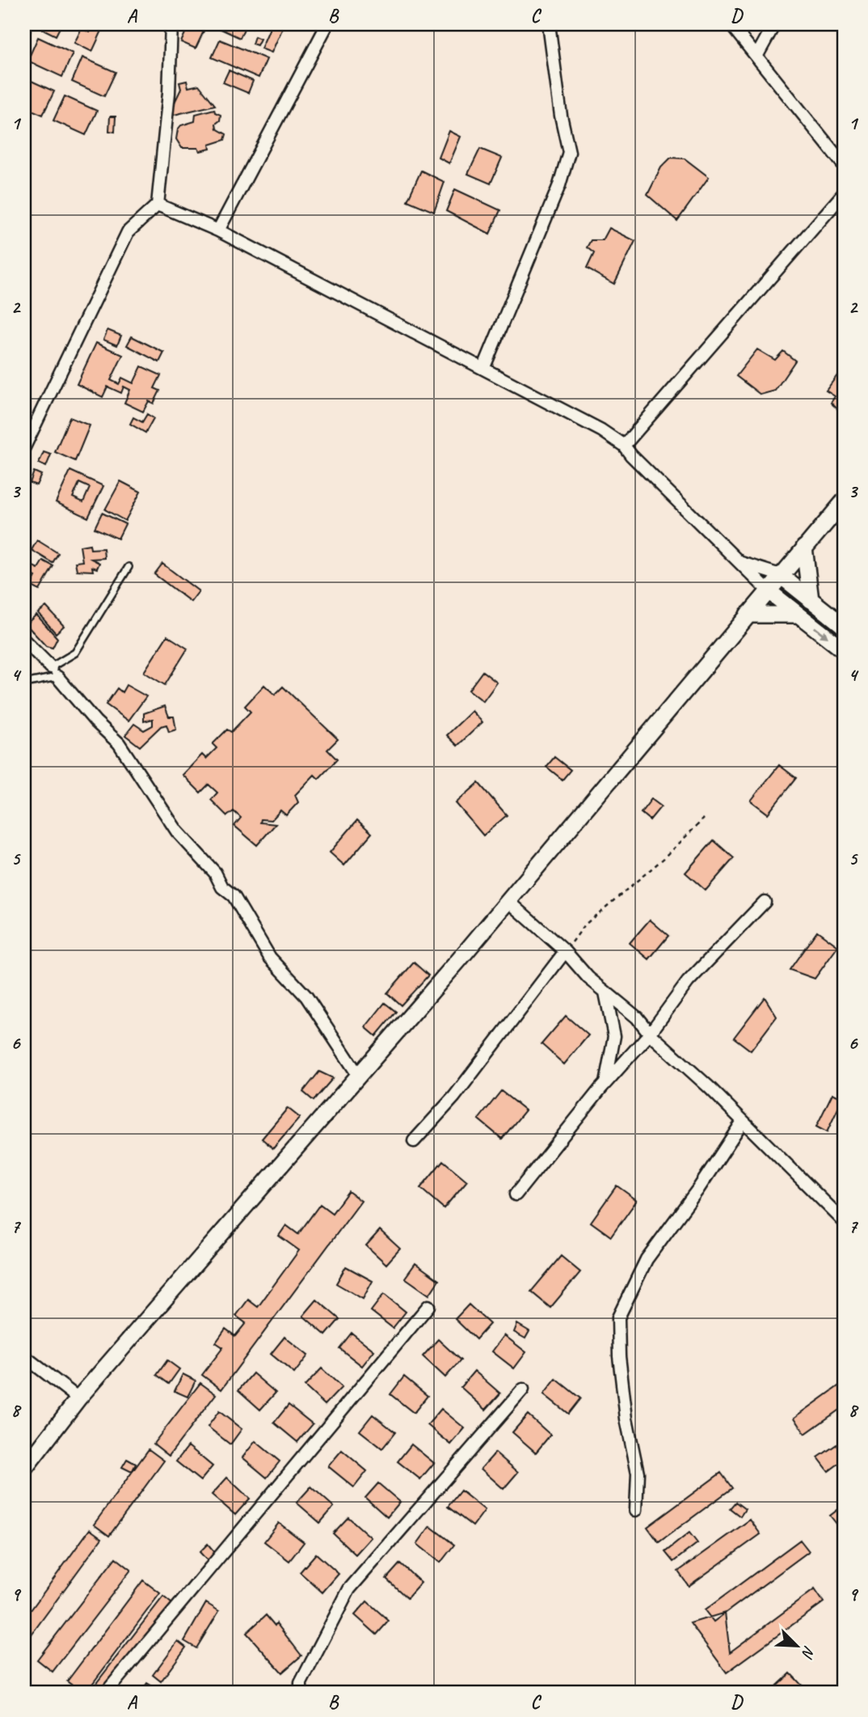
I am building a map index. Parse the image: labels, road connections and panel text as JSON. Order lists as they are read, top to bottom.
{
  "north": "bottom right",
  "grid": {
    "columns": [
      "A",
      "B",
      "C",
      "D"
    ],
    "rows": [
      "1",
      "2",
      "3",
      "4",
      "5",
      "6",
      "7",
      "8",
      "9"
    ]
  }
}
